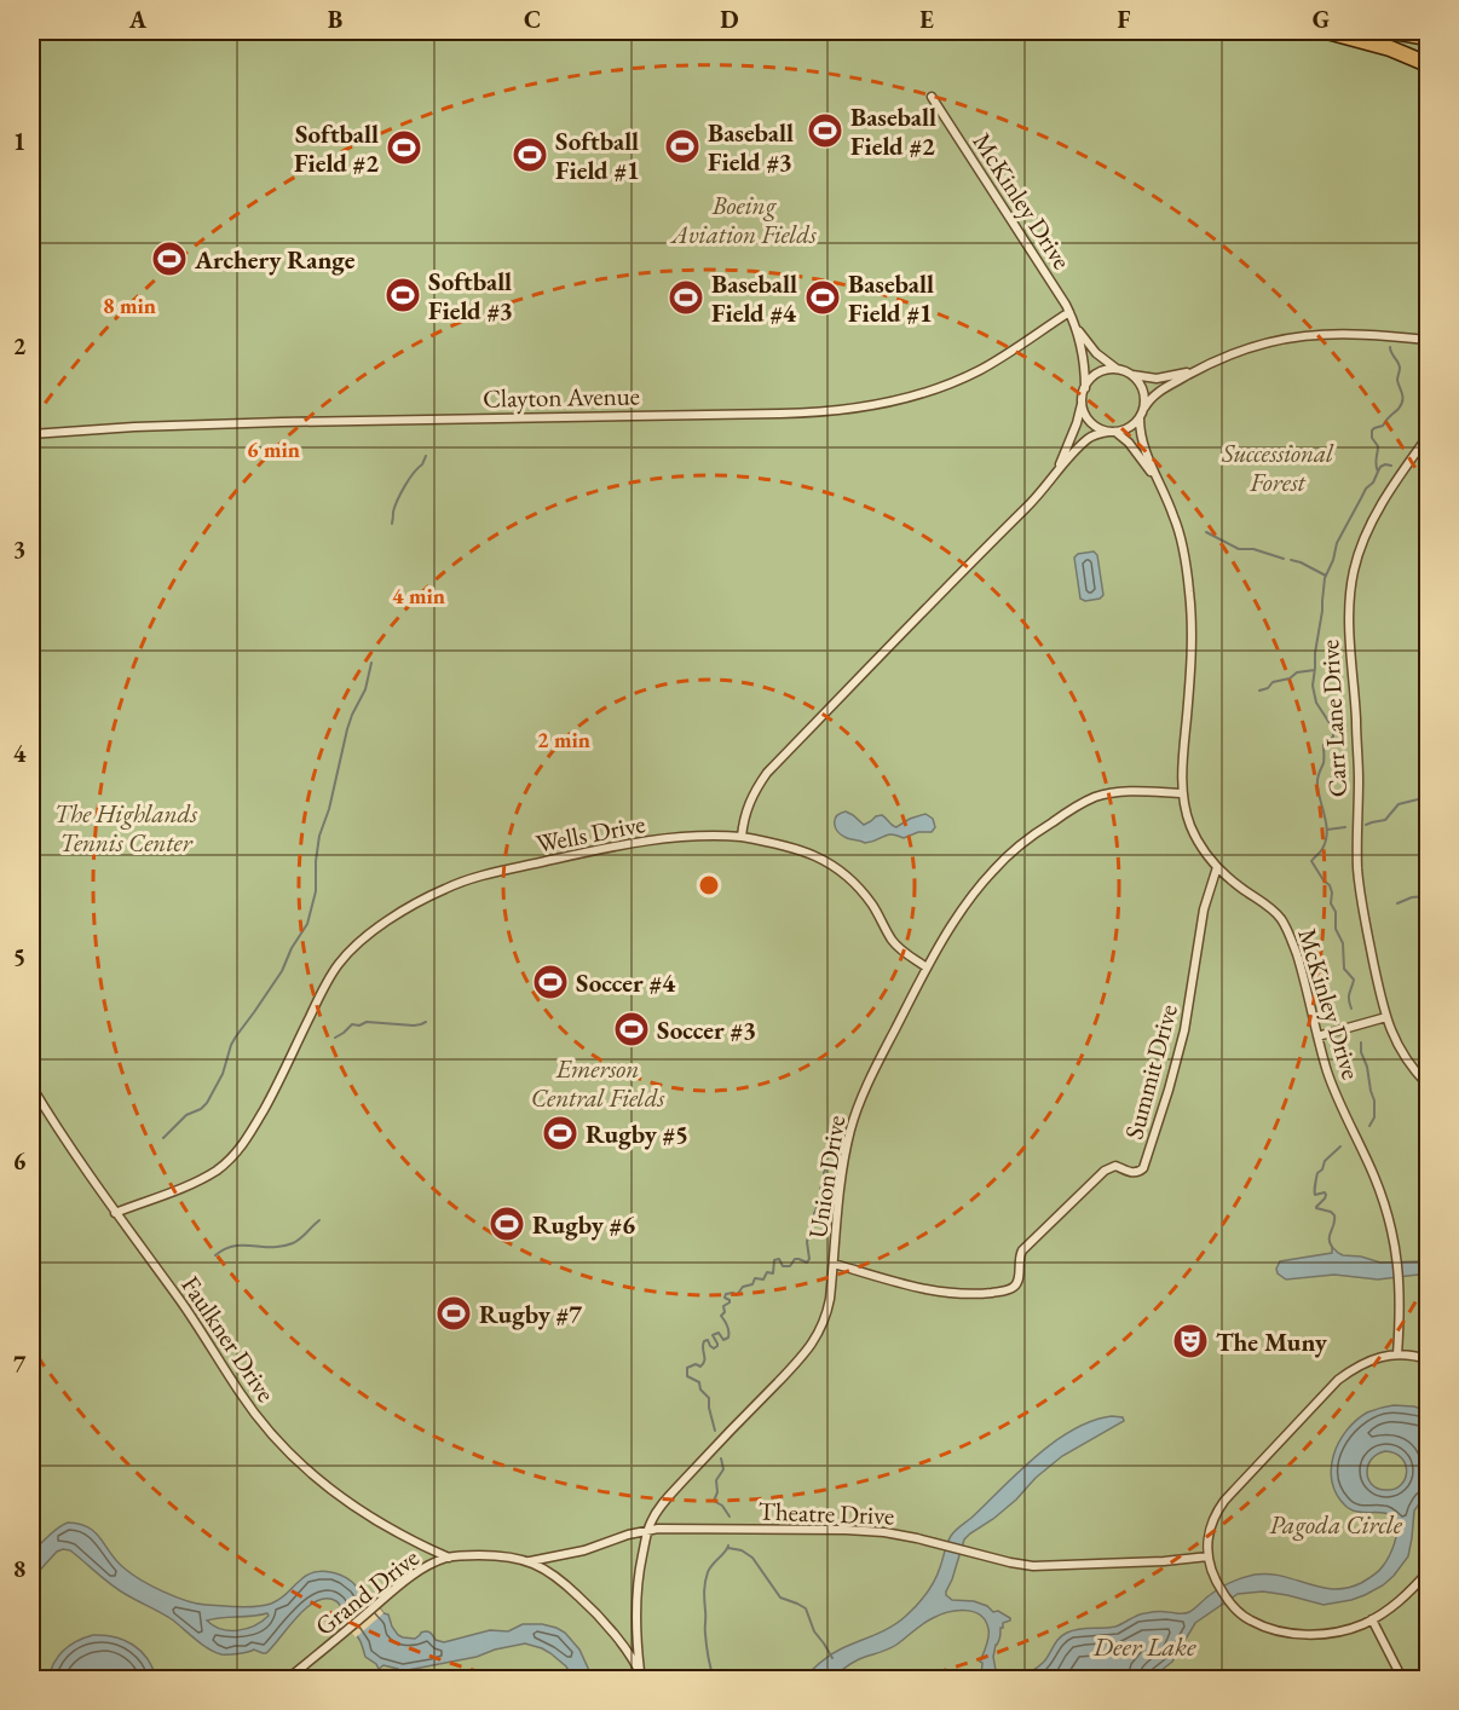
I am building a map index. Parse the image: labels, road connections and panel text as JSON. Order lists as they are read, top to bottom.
{
  "streets": {
    "street": [
      "McKinley Drive",
      "Clayton Avenue",
      "Carr Lane Drive",
      "Wells Drive",
      "Summit Drive",
      "Union Drive",
      "Faulkner Drive",
      "Theatre Drive",
      "Grand Drive"
    ]
  },
  "crossings": [
    ["McKinley Drive", "Clayton Avenue"],
    ["McKinley Drive", "Summit Drive"],
    ["McKinley Drive", "Union Drive"],
    ["Wells Drive", "Union Drive"],
    ["Wells Drive", "Faulkner Drive"],
    ["Summit Drive", "Union Drive"],
    ["Union Drive", "Theatre Drive"],
    ["Union Drive", "Grand Drive"],
    ["Faulkner Drive", "Grand Drive"],
    ["Theatre Drive", "Grand Drive"]
  ],
  "water": ["Deer Lake"],
  "parks": [
    "Boeing Aviation Fields",
    "Successional Forest",
    "The Highlands Tennis Center",
    "Emerson Central Fields",
    "Pagoda Circle"
  ],
  "places": {
    "sports": [
      "Baseball Field #2",
      "Baseball Field #3",
      "Softball Field #2",
      "Softball Field #1",
      "Archery Range",
      "Softball Field #3",
      "Baseball Field #4",
      "Baseball Field #1",
      "Soccer #4",
      "Soccer #3",
      "Rugby #5",
      "Rugby #6",
      "Rugby #7"
    ],
    "theatre": ["The Muny"]
  },
  "grid": {
    "columns": [
      "A",
      "B",
      "C",
      "D",
      "E",
      "F",
      "G"
    ],
    "rows": [
      "1",
      "2",
      "3",
      "4",
      "5",
      "6",
      "7",
      "8"
    ]
  },
  "rings": [
    "8 min",
    "6 min",
    "4 min",
    "2 min"
  ]
}
